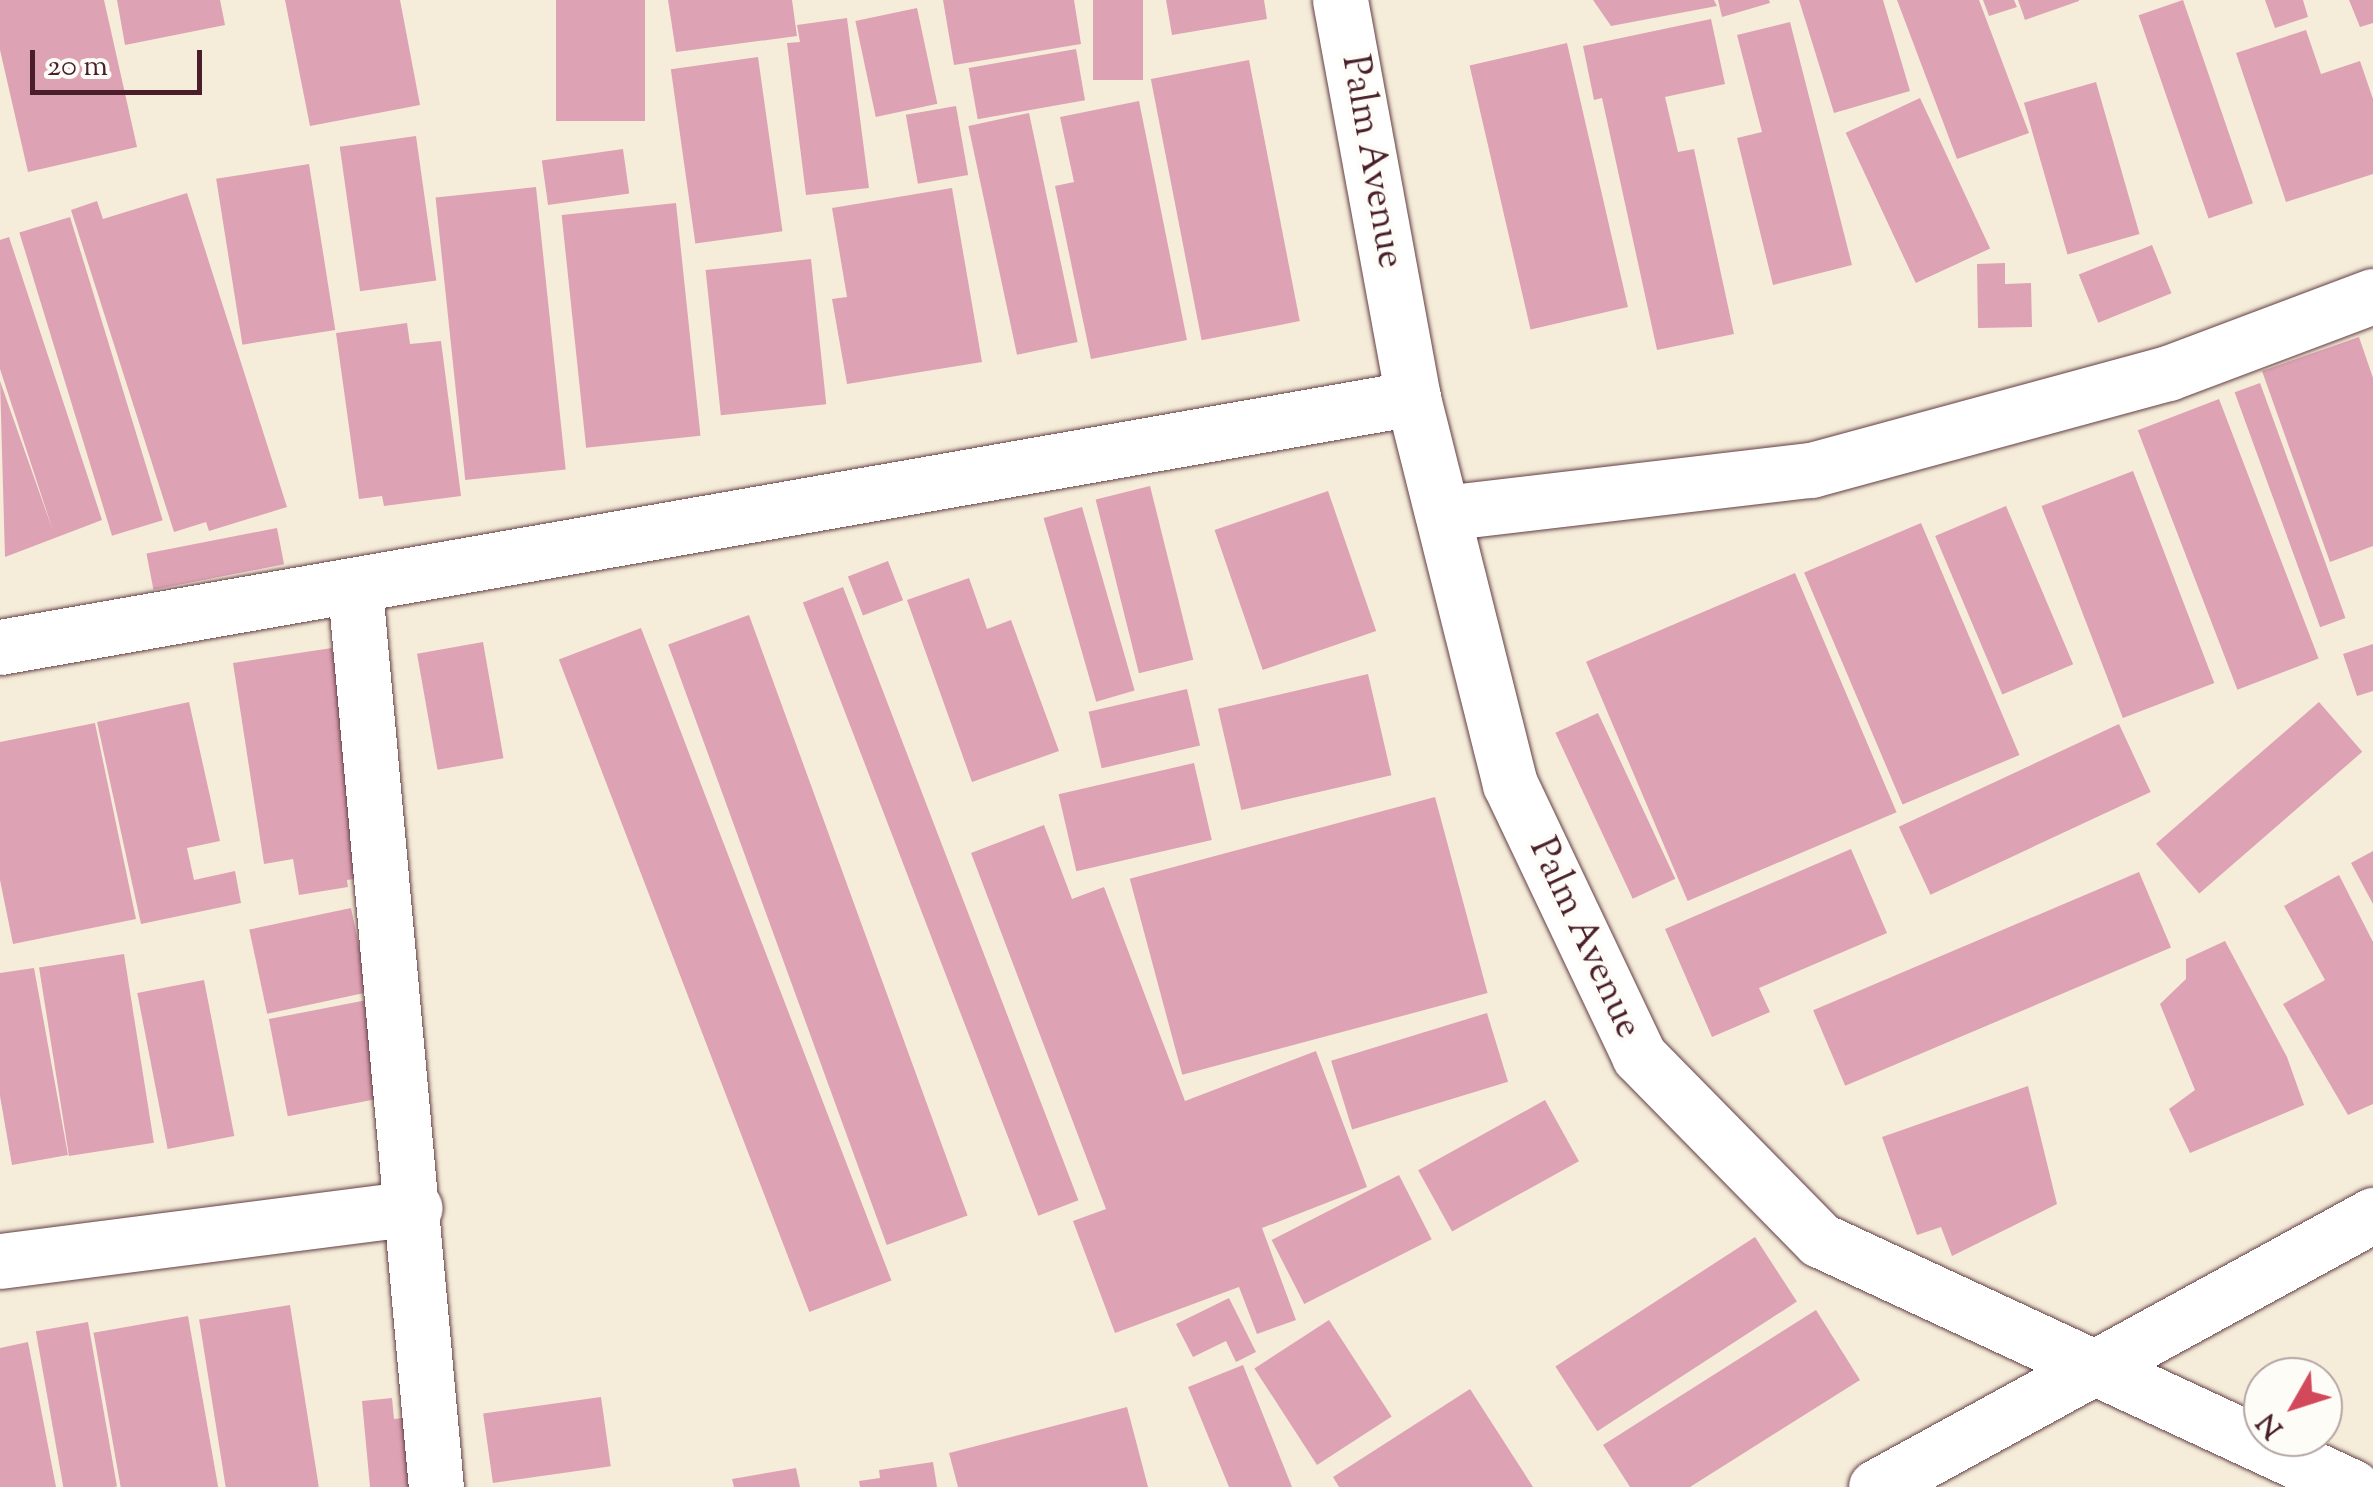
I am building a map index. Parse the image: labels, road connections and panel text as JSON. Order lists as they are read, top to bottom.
{
  "streets": {
    "street": ["Palm Avenue"]
  },
  "scale_bar": "20 m",
  "north": "bottom left"
}
